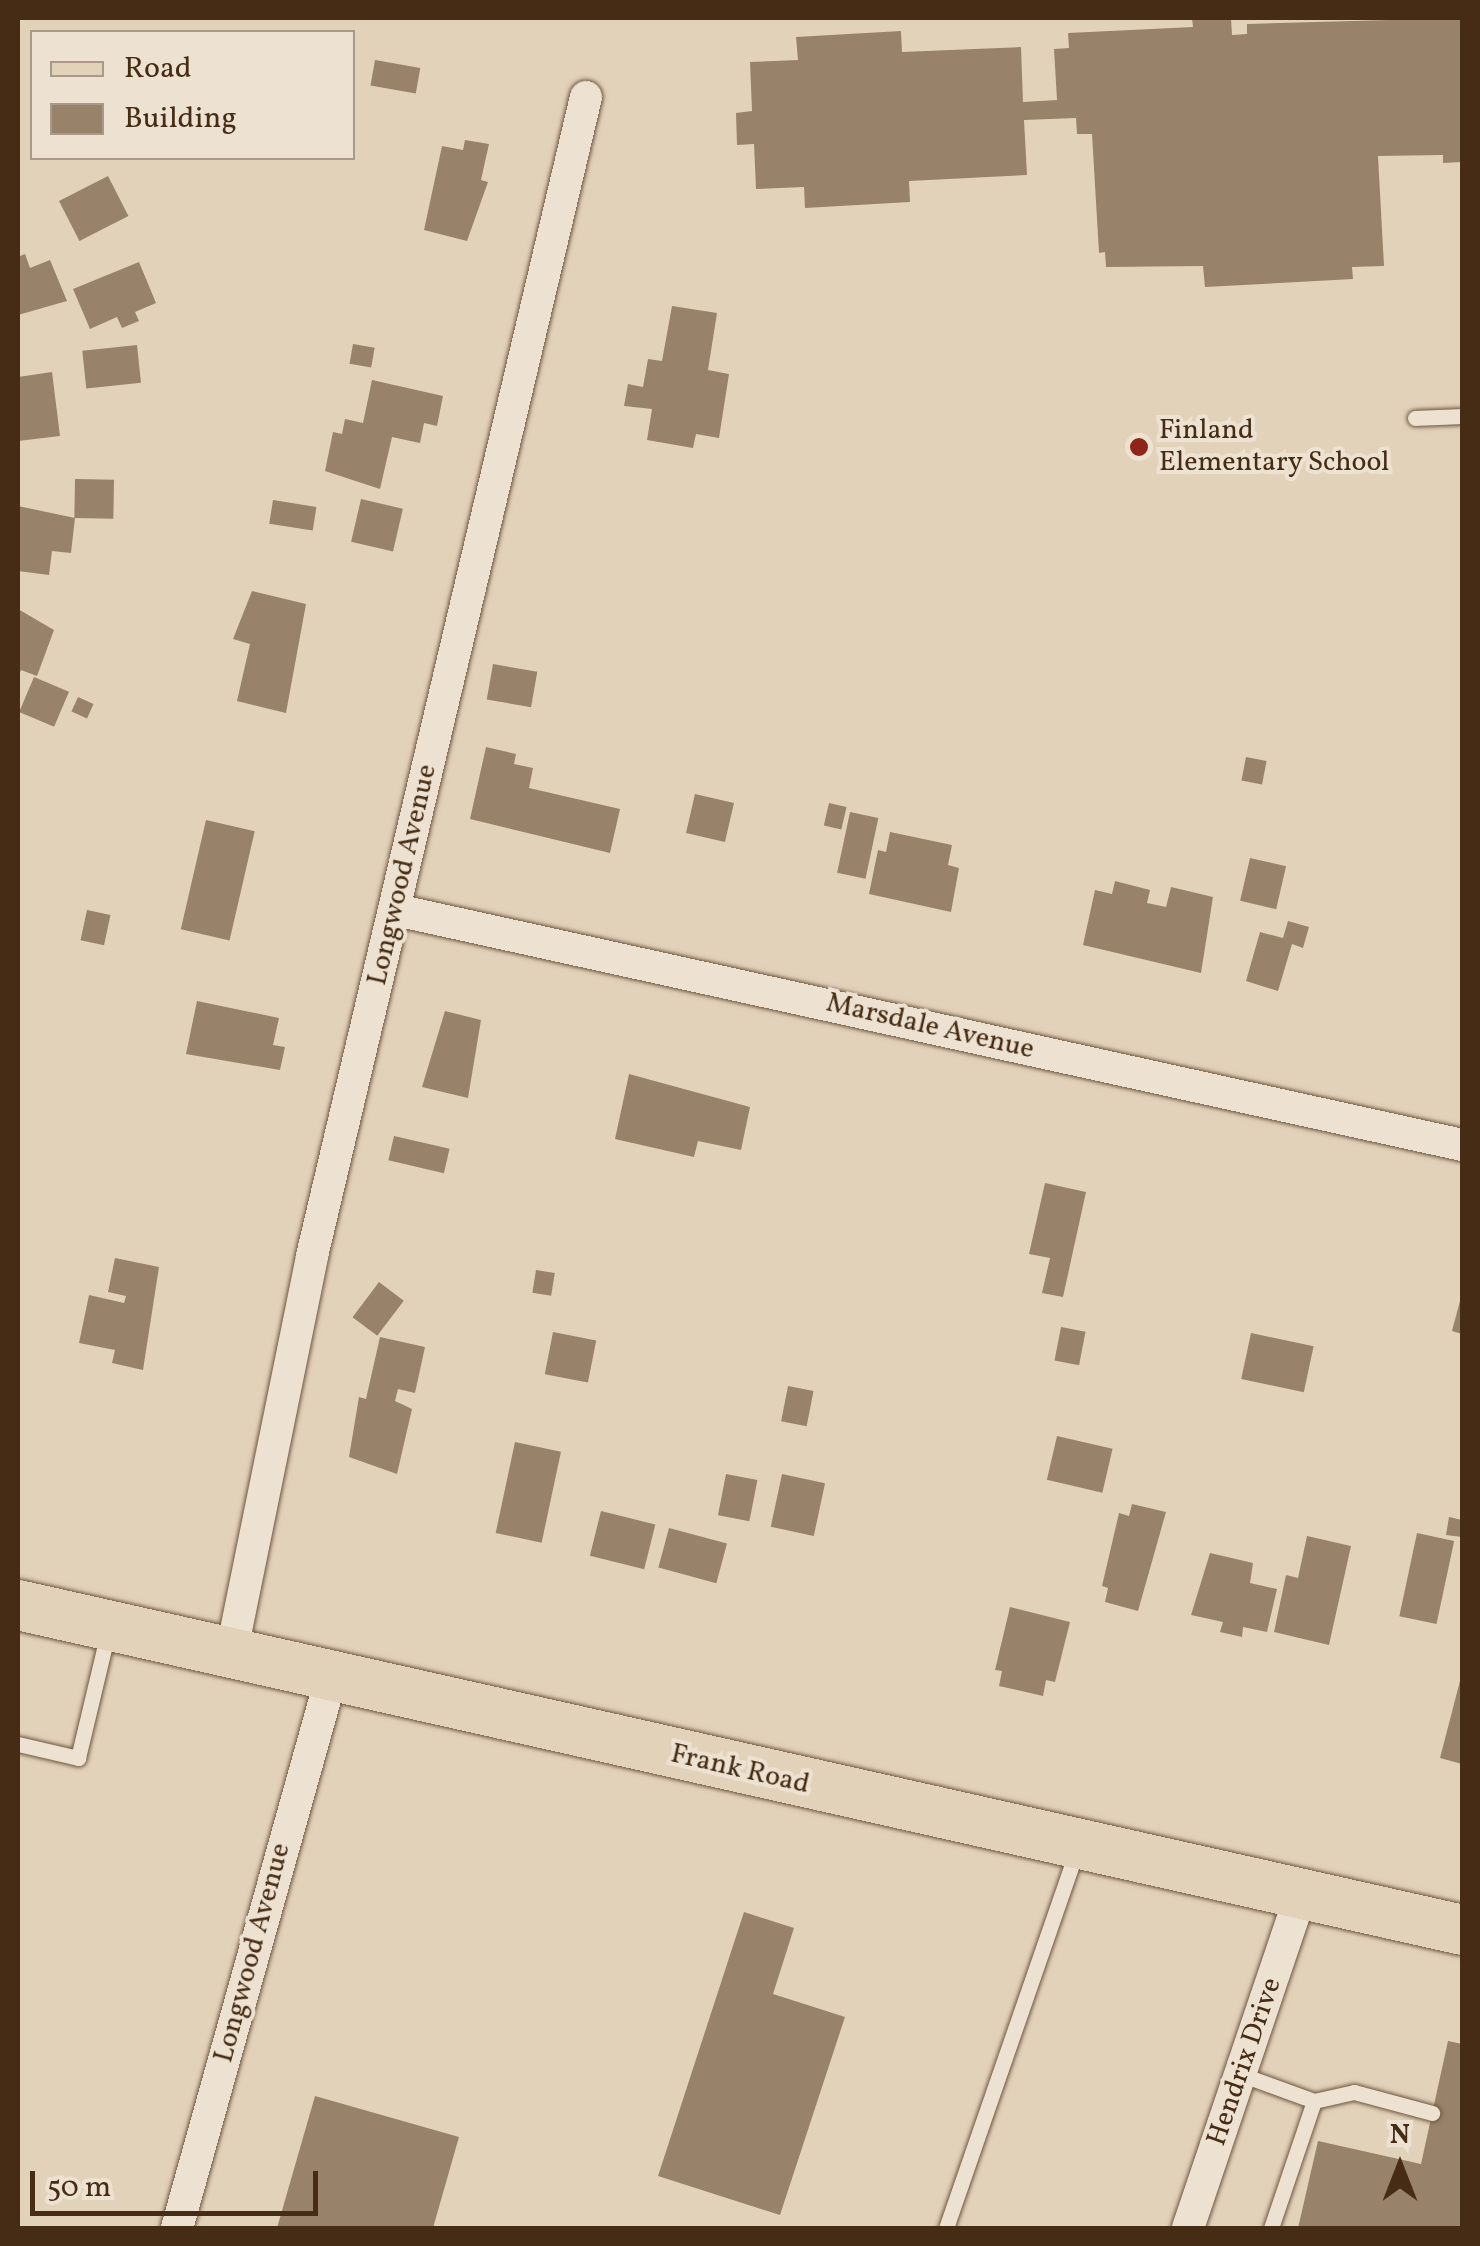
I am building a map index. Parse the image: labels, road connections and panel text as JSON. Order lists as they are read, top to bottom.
{
  "streets": {
    "main road": ["Frank Road"],
    "street": ["Longwood Avenue", "Marsdale Avenue", "Hendrix Drive"]
  },
  "crossings": [
    ["Longwood Avenue", "Marsdale Avenue"],
    ["Longwood Avenue", "Frank Road"],
    ["Frank Road", "Hendrix Drive"]
  ],
  "places": ["Finland Elementary School"],
  "legend": ["Road", "Building"],
  "scale_bar": "50 m",
  "north": "top"
}
